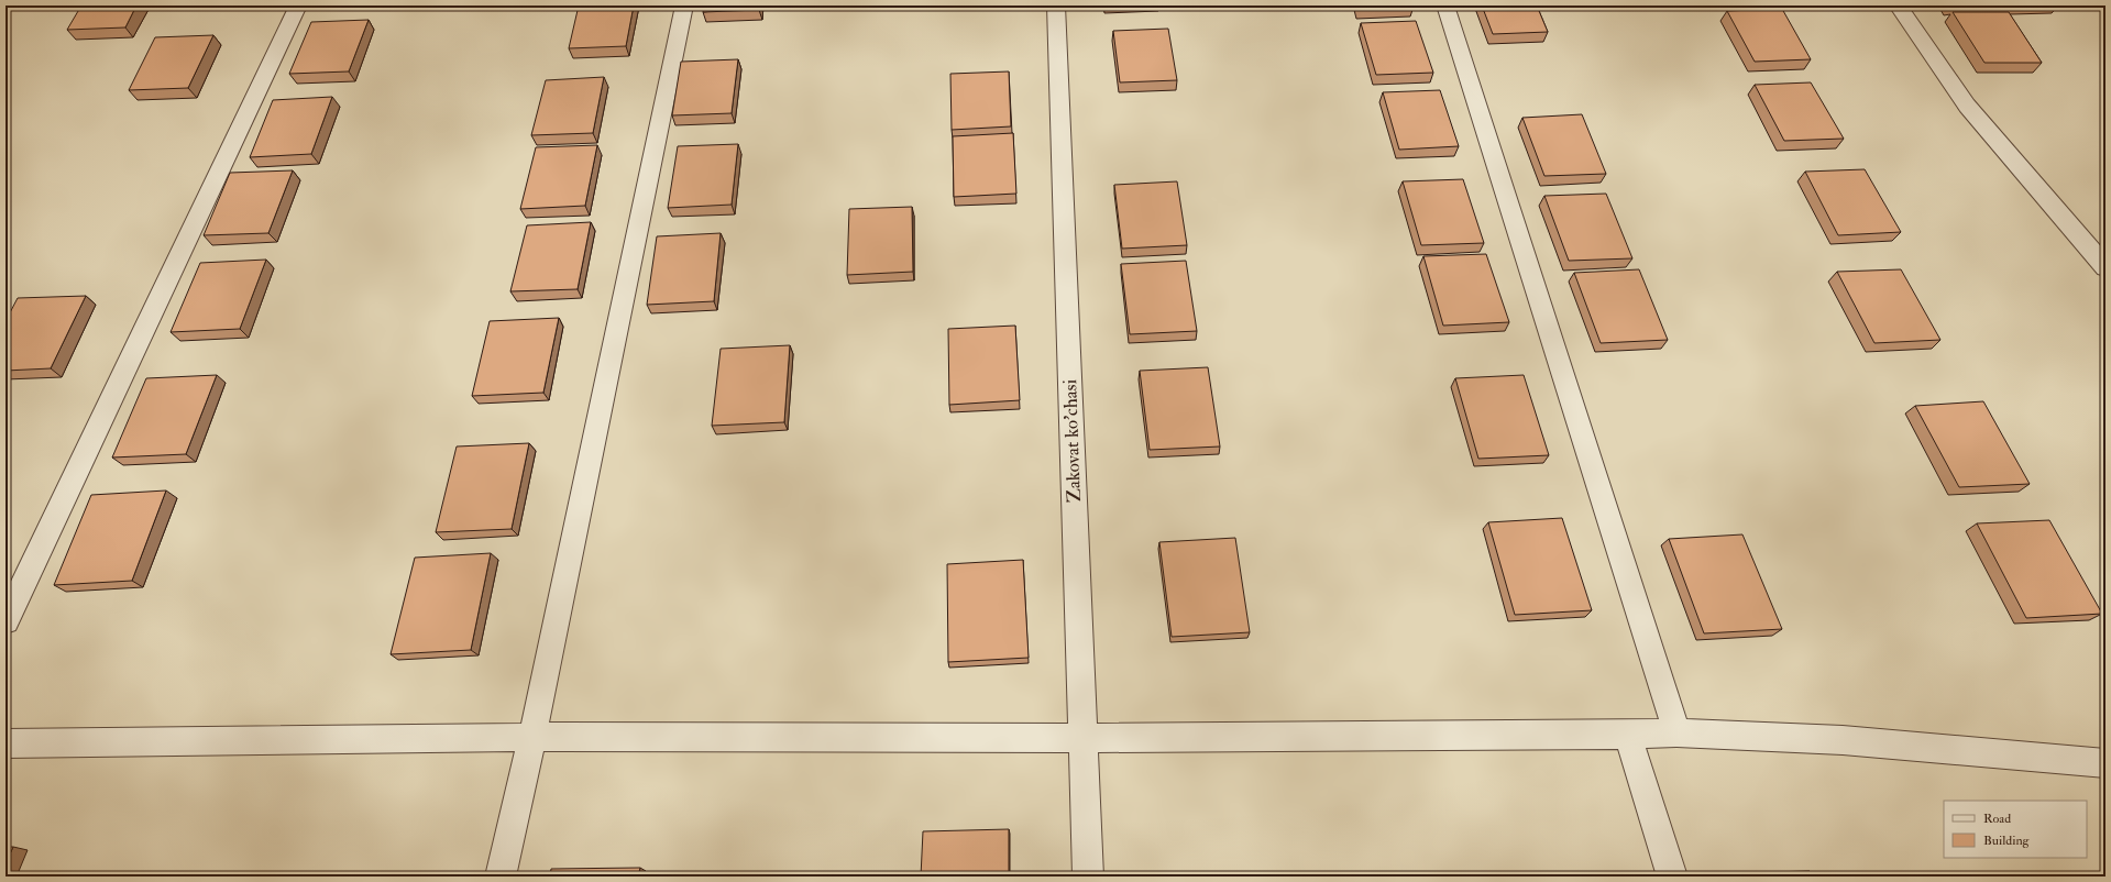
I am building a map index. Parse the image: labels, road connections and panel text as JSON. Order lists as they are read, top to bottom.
{
  "streets": {
    "street": ["Zakovat ko'chasi"]
  },
  "legend": ["Road", "Building"]
}
